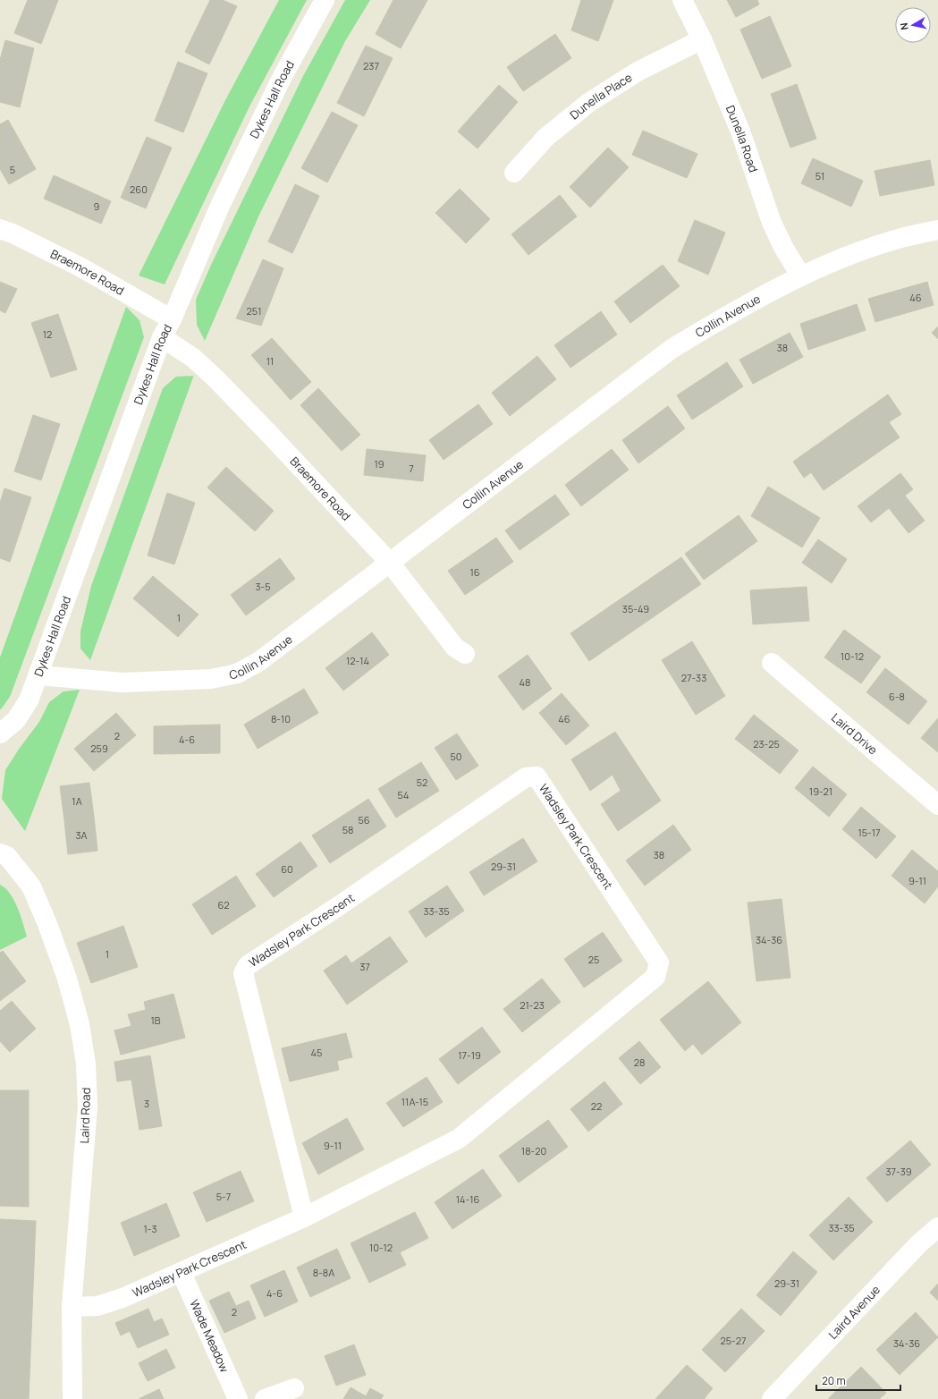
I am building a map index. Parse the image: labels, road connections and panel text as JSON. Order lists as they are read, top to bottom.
{
  "streets": {
    "street": [
      "Dunella Place",
      "Dykes Hall Road",
      "Dunella Road",
      "Braemore Road",
      "Collin Avenue",
      "Laird Drive",
      "Wadsley Park Crescent",
      "Laird Road",
      "Laird Avenue",
      "Wade Meadow"
    ]
  },
  "crossings": [
    ["Dunella Place", "Dunella Road"],
    ["Dykes Hall Road", "Braemore Road"],
    ["Dykes Hall Road", "Collin Avenue"],
    ["Dunella Road", "Collin Avenue"],
    ["Braemore Road", "Collin Avenue"],
    ["Wadsley Park Crescent", "Laird Road"],
    ["Wadsley Park Crescent", "Wade Meadow"]
  ],
  "house_numbers": [
    "237",
    "5",
    "51",
    "260",
    "9",
    "46",
    "251",
    "12",
    "38",
    "11",
    "19",
    "7",
    "16",
    "3-5",
    "35-49",
    "1",
    "10-12",
    "12-14",
    "27-33",
    "48",
    "6-8",
    "8-10",
    "46",
    "2",
    "4-6",
    "23-25",
    "259",
    "50",
    "52",
    "19-21",
    "54",
    "1A",
    "56",
    "58",
    "15-17",
    "3A",
    "38",
    "29-31",
    "60",
    "9-11",
    "62",
    "33-35",
    "34-36",
    "1",
    "25",
    "37",
    "21-23",
    "1B",
    "45",
    "17-19",
    "28",
    "11A-15",
    "3",
    "22",
    "9-11",
    "18-20",
    "37-39",
    "5-7",
    "14-16",
    "33-35",
    "1-3",
    "10-12",
    "8-8A",
    "29-31",
    "4-6",
    "2",
    "25-27",
    "34-36"
  ],
  "scale_bar": "20 m",
  "north": "left"
}
